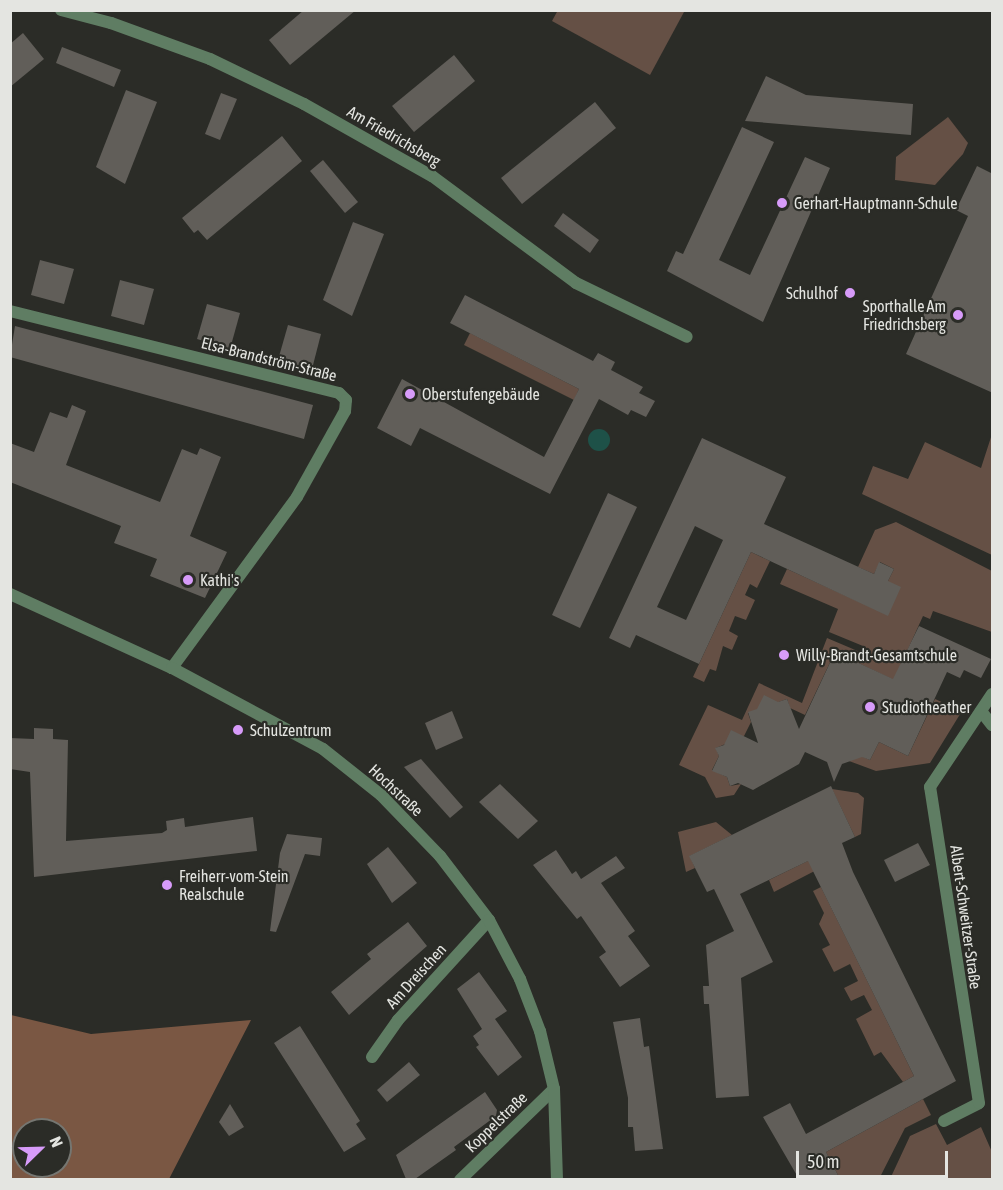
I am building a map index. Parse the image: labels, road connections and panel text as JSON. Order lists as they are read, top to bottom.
{
  "streets": {
    "street": [
      "Am Friedrichsberg",
      "Elsa-Brandström-Straße",
      "Hochstraße",
      "Albert-Schweitzer-Straße",
      "Am Dreischen",
      "Koppelstraße"
    ]
  },
  "crossings": [
    ["Elsa-Brandström-Straße", "Hochstraße"],
    ["Hochstraße", "Am Dreischen"],
    ["Hochstraße", "Koppelstraße"]
  ],
  "places": [
    "Gerhart-Hauptmann-Schule",
    "Schulhof",
    "Sporthalle Am Friedrichsberg",
    "Oberstufengebäude",
    "Kathi's",
    "Willy-Brandt-Gesamtschule",
    "Studiotheather",
    "Schulzentrum",
    "Freiherr-vom-Stein Realschule"
  ],
  "scale_bar": "50 m",
  "north": "top right"
}
